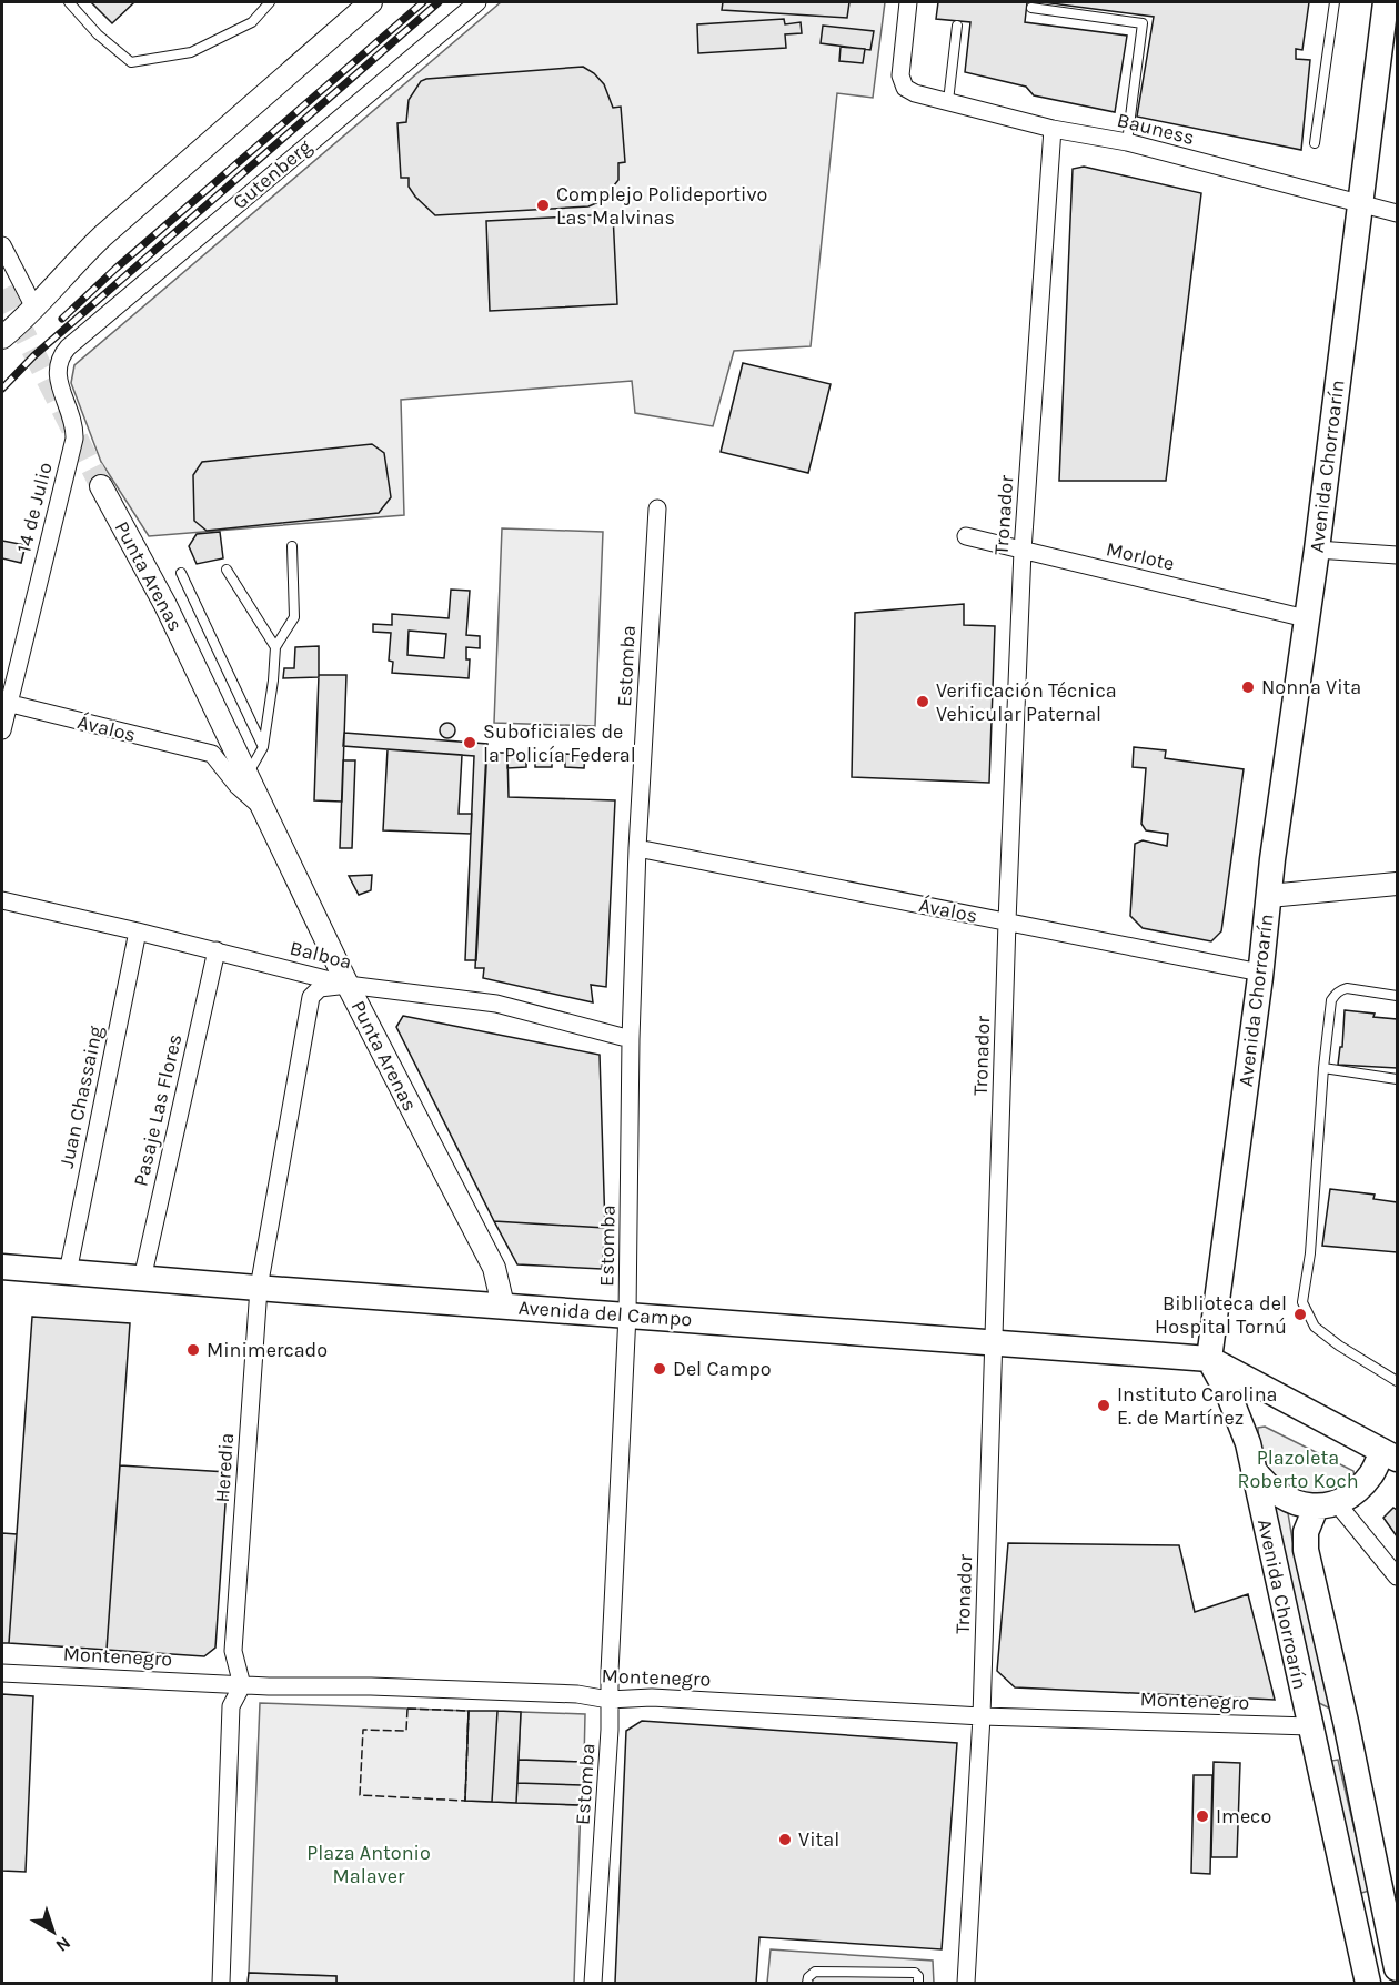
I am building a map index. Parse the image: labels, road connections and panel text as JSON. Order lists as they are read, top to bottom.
{
  "streets": {
    "main road": ["Avenida Chorroarín", "Avenida del Campo"],
    "street": [
      "Bauness",
      "Gutenberg",
      "14 de Julio",
      "Tronador",
      "Morlote",
      "Punta Arenas",
      "Estomba",
      "Ávalos",
      "Balboa",
      "Juan Chassaing",
      "Pasaje Las Flores",
      "Heredia",
      "Montenegro"
    ]
  },
  "crossings": [
    ["Bauness", "Avenida Chorroarín"],
    ["Bauness", "Tronador"],
    ["Gutenberg", "14 de Julio"],
    ["Avenida Chorroarín", "Morlote"],
    ["Avenida Chorroarín", "Ávalos"],
    ["Avenida Chorroarín", "Avenida del Campo"],
    ["Avenida Chorroarín", "Montenegro"],
    ["14 de Julio", "Ávalos"],
    ["Tronador", "Morlote"],
    ["Tronador", "Ávalos"],
    ["Tronador", "Avenida del Campo"],
    ["Tronador", "Montenegro"],
    ["Punta Arenas", "Ávalos"],
    ["Punta Arenas", "Balboa"],
    ["Punta Arenas", "Avenida del Campo"],
    ["Punta Arenas", "Heredia"],
    ["Estomba", "Ávalos"],
    ["Estomba", "Balboa"],
    ["Estomba", "Avenida del Campo"],
    ["Estomba", "Montenegro"],
    ["Balboa", "Juan Chassaing"],
    ["Balboa", "Pasaje Las Flores"],
    ["Balboa", "Heredia"],
    ["Juan Chassaing", "Avenida del Campo"],
    ["Pasaje Las Flores", "Avenida del Campo"],
    ["Avenida del Campo", "Heredia"],
    ["Heredia", "Montenegro"]
  ],
  "parks": ["Plazoleta Roberto Koch", "Plaza Antonio Malaver"],
  "places": [
    "Complejo Polideportivo Las Malvinas",
    "Nonna Vita",
    "Verificación Técnica Vehicular Paternal",
    "Suboficiales de la Policía Federal",
    "Biblioteca del Hospital Tornú",
    "Minimercado",
    "Del Campo",
    "Instituto Carolina E. de Martínez",
    "Imeco",
    "Vital"
  ],
  "north": "bottom right"
}
